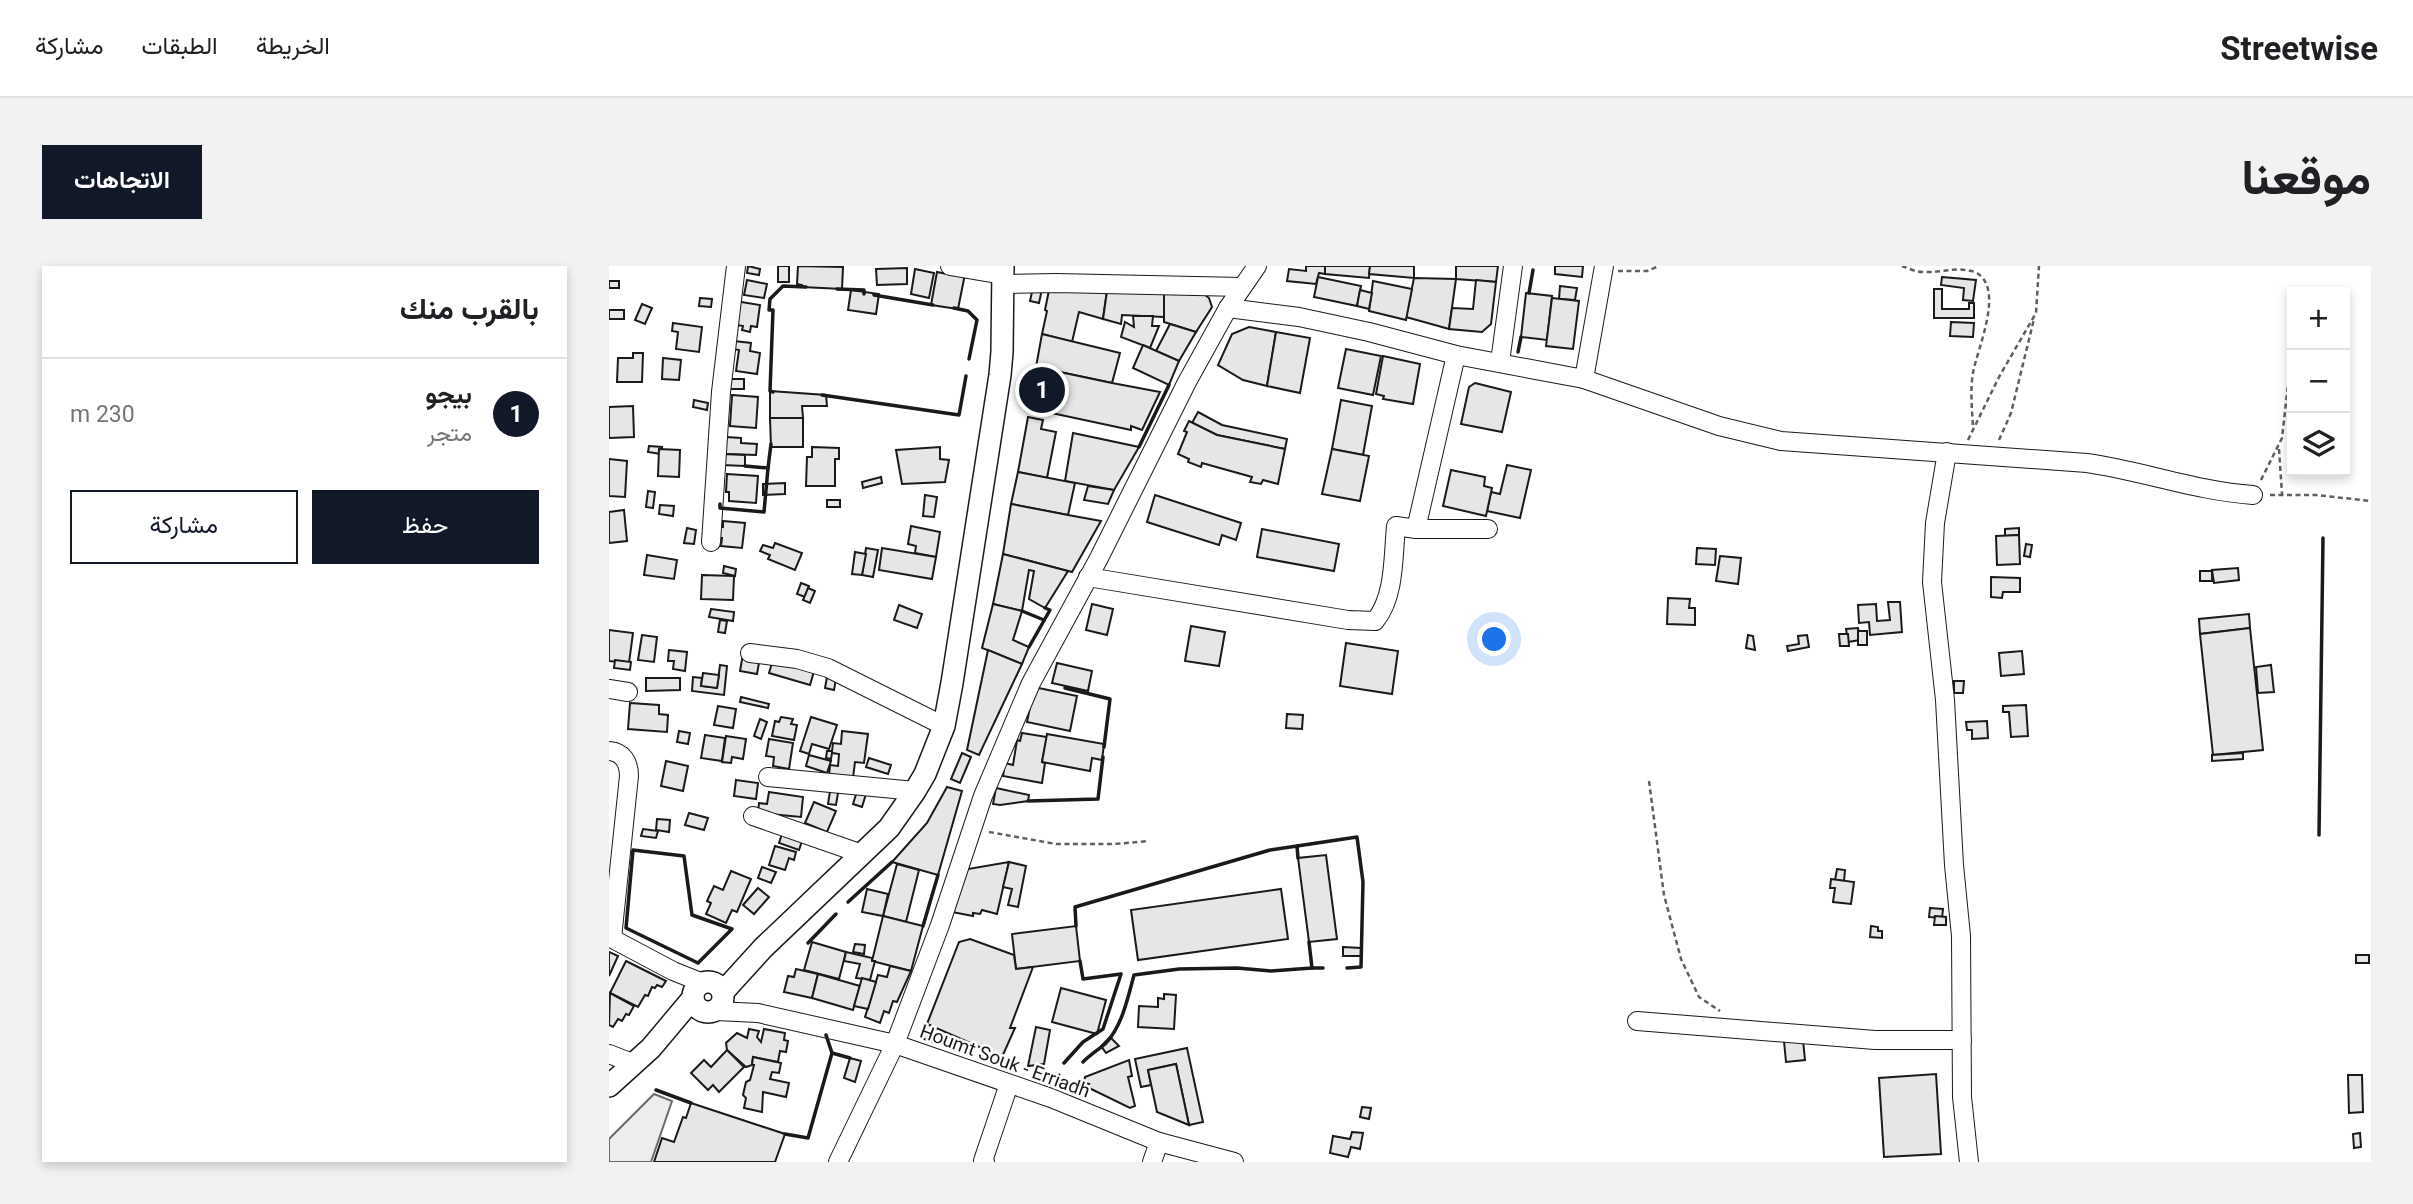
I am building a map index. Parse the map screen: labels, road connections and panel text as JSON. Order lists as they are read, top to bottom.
{
  "streets": {
    "street": ["Houmt Souk - Erriadh"]
  },
  "page": {
    "header": "Streetwise",
    "nav": ["الخريطة", "الطبقات", "مشاركة"],
    "title": "موقعنا",
    "buttons": [
      "الاتجاهات",
      ["حفظ", "مشاركة"]
    ],
    "heading": "بالقرب منك",
    "map_buttons": ["+", "−"],
    "list": [
      {
        "mark": "1",
        "name": "بيجو",
        "note": "متجر",
        "value": "230 m"
      }
    ],
    "pins": "1"
  }
}
